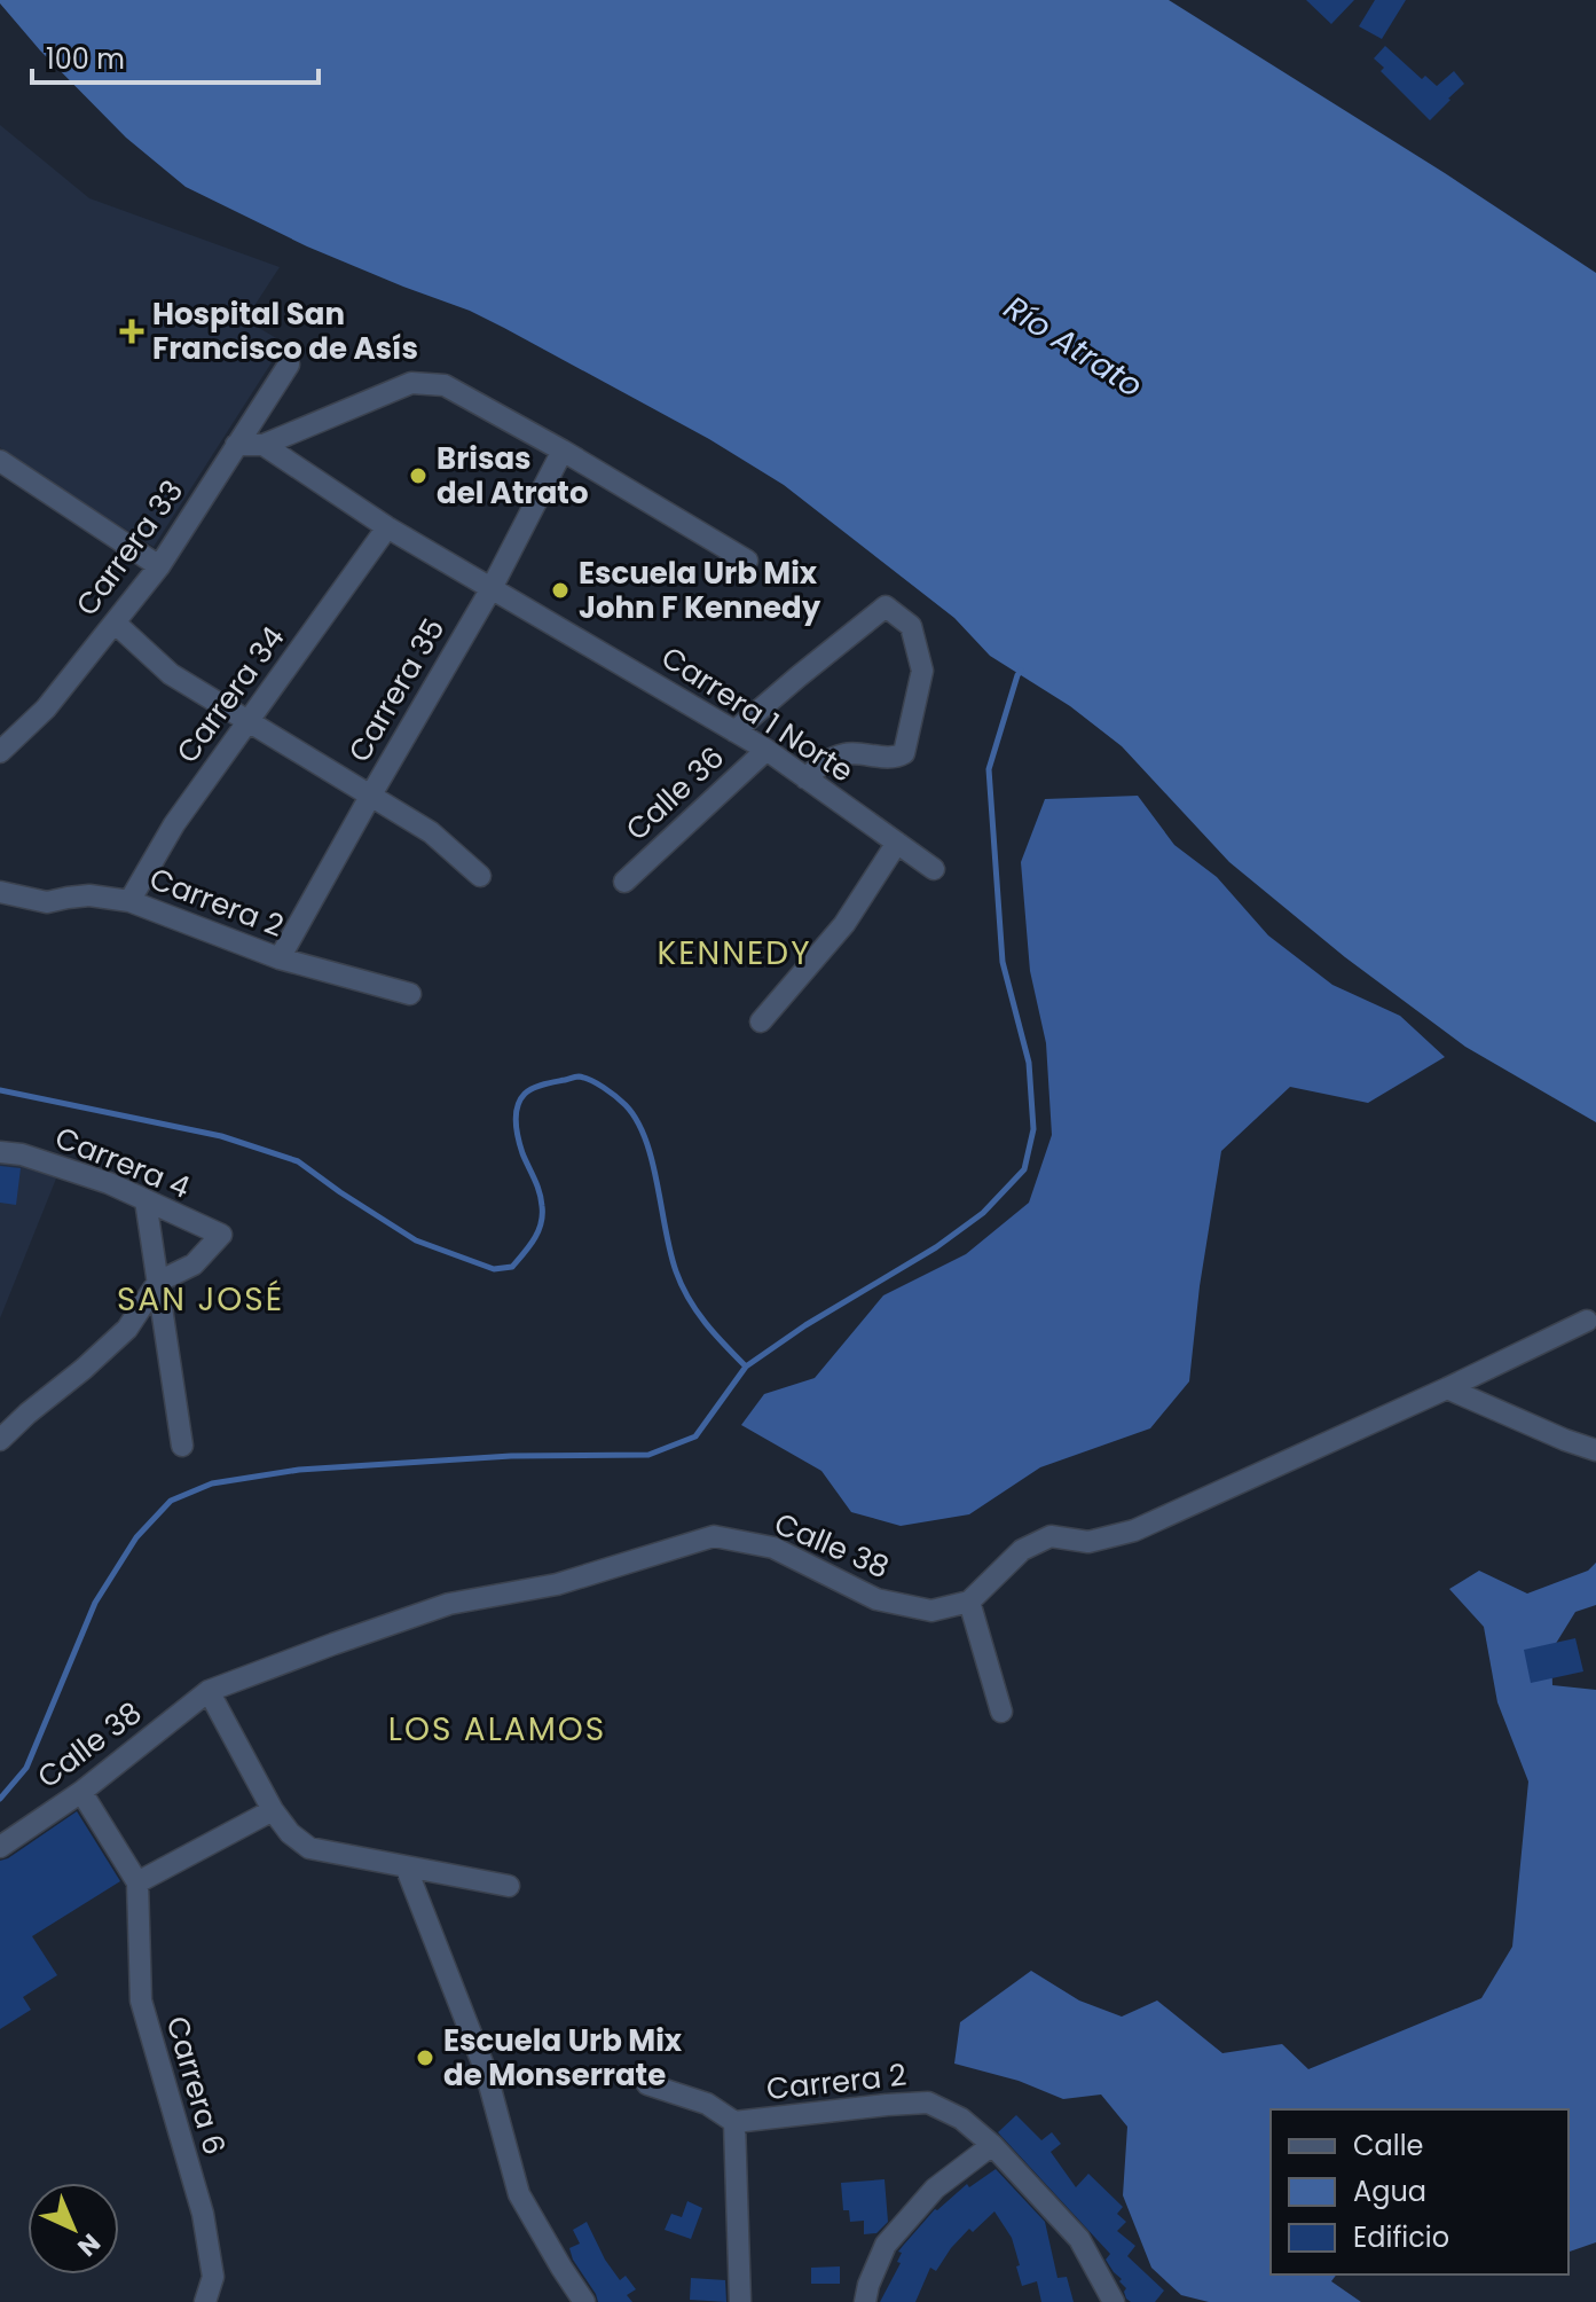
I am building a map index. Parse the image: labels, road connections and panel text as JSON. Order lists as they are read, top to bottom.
{
  "streets": {
    "street": [
      "Carrera 33",
      "Carrera 35",
      "Carrera 34",
      "Carrera 1 Norte",
      "Calle 36",
      "Carrera 2",
      "Carrera 4",
      "Calle 38",
      "Carrera 6"
    ]
  },
  "crossings": [
    ["Carrera 35", "Carrera 1 Norte"],
    ["Carrera 35", "Carrera 2"],
    ["Carrera 34", "Carrera 1 Norte"],
    ["Carrera 34", "Carrera 2"],
    ["Carrera 1 Norte", "Calle 36"]
  ],
  "districts": ["KENNEDY", "SAN JOSÉ", "LOS ALAMOS"],
  "water": ["Río Atrato"],
  "places": {
    "health": ["Hospital San Francisco de Asís"],
    "other": ["Brisas del Atrato", "Escuela Urb Mix John F Kennedy", "Escuela Urb Mix de Monserrate"]
  },
  "legend": ["Calle", "Agua", "Edificio"],
  "scale_bar": "100 m",
  "north": "bottom right"
}
